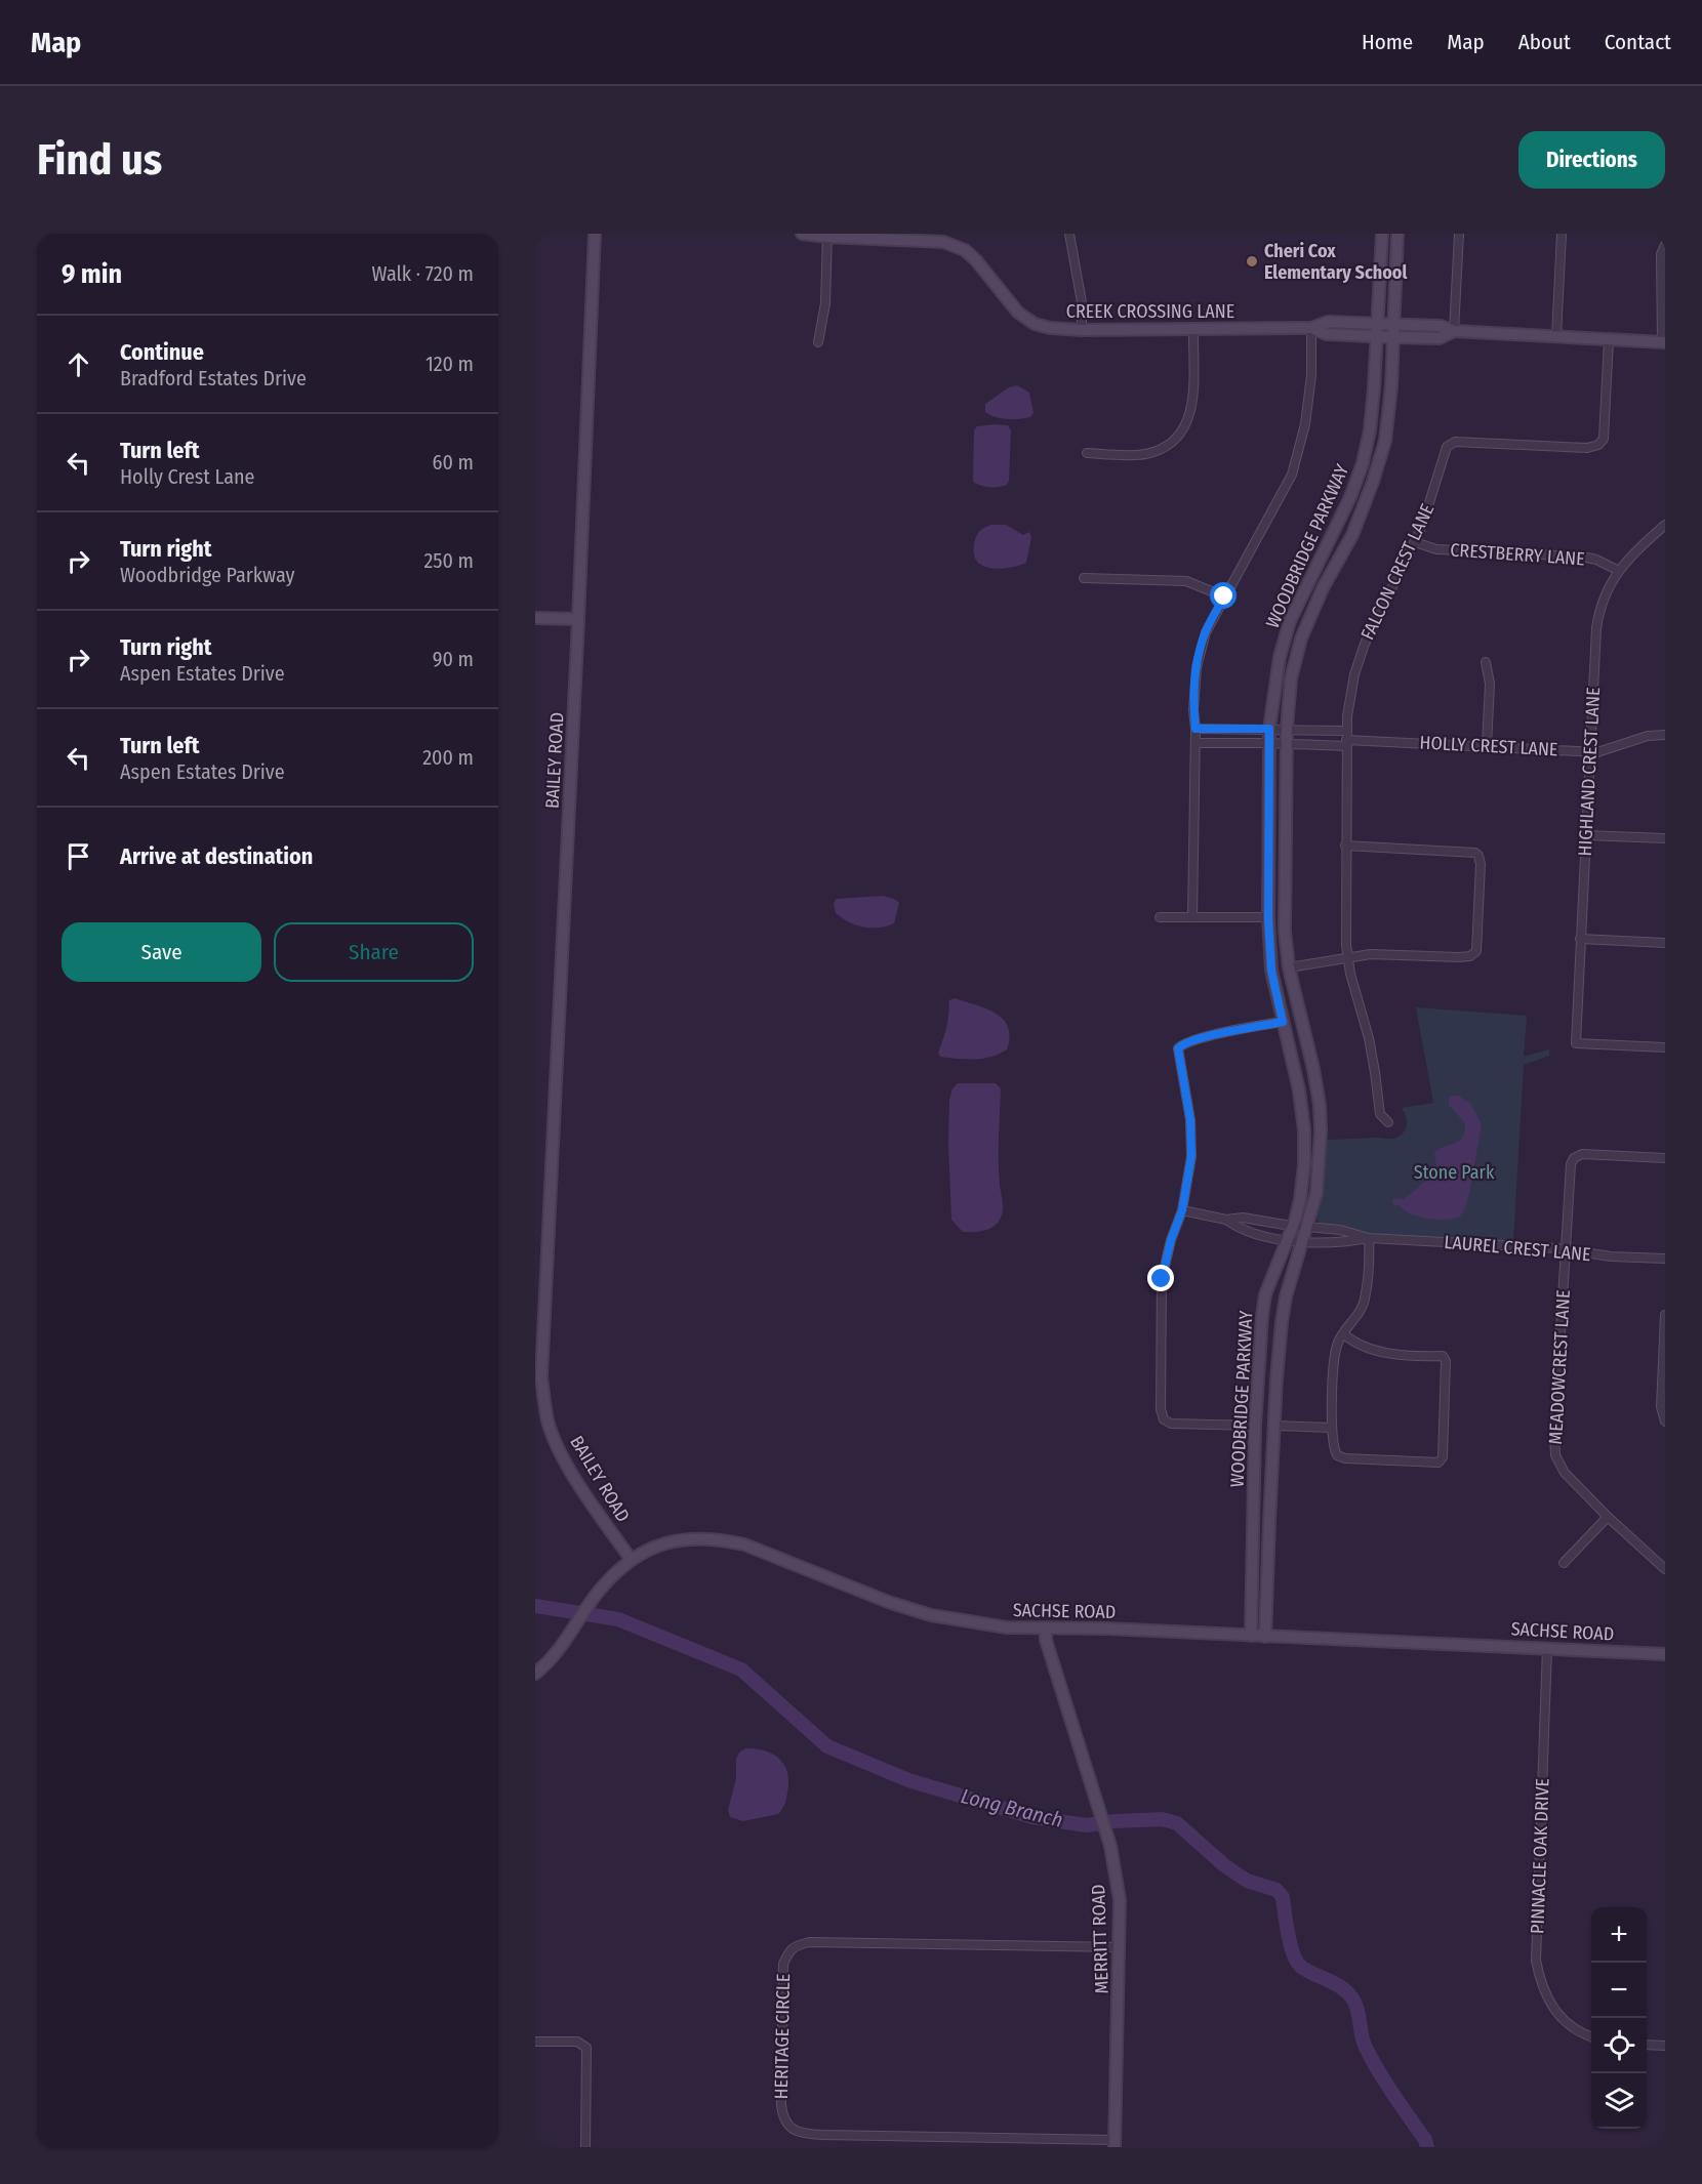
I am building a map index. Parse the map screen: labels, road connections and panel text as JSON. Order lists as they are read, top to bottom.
{
  "streets": {
    "main road": [
      "CREEK CROSSING LANE",
      "WOODBRIDGE PARKWAY",
      "BAILEY ROAD",
      "SACHSE ROAD",
      "MERRITT ROAD"
    ],
    "street": [
      "CRESTBERRY LANE",
      "FALCON CREST LANE",
      "HOLLY CREST LANE",
      "HIGHLAND CREST LANE",
      "LAUREL CREST LANE",
      "MEADOWCREST LANE",
      "PINNACLE OAK DRIVE",
      "HERITAGE CIRCLE"
    ]
  },
  "crossings": [
    ["CREEK CROSSING LANE", "WOODBRIDGE PARKWAY"],
    ["CREEK CROSSING LANE", "FALCON CREST LANE"],
    ["WOODBRIDGE PARKWAY", "HOLLY CREST LANE"],
    ["WOODBRIDGE PARKWAY", "LAUREL CREST LANE"],
    ["WOODBRIDGE PARKWAY", "SACHSE ROAD"],
    ["CRESTBERRY LANE", "FALCON CREST LANE"],
    ["CRESTBERRY LANE", "HIGHLAND CREST LANE"],
    ["FALCON CREST LANE", "HOLLY CREST LANE"],
    ["HOLLY CREST LANE", "HIGHLAND CREST LANE"],
    ["BAILEY ROAD", "SACHSE ROAD"],
    ["LAUREL CREST LANE", "MEADOWCREST LANE"],
    ["SACHSE ROAD", "PINNACLE OAK DRIVE"],
    ["SACHSE ROAD", "MERRITT ROAD"],
    ["MERRITT ROAD", "HERITAGE CIRCLE"]
  ],
  "water": ["Long Branch"],
  "parks": ["Stone Park"],
  "places": ["Cheri Cox Elementary School"],
  "page": {
    "header": "Map",
    "nav": [
      "Home",
      "Map",
      "About",
      "Contact"
    ],
    "buttons": [
      "Directions",
      ["Save", "Share"]
    ],
    "title": "Find us",
    "heading": ["9 min", "Walk · 720 m"],
    "list": [
      ["Continue", "Bradford Estates Drive", "120 m"],
      ["Turn left", "Holly Crest Lane", "60 m"],
      ["Turn right", "Woodbridge Parkway", "250 m"],
      ["Turn right", "Aspen Estates Drive", "90 m"],
      ["Turn left", "Aspen Estates Drive", "200 m"],
      "Arrive at destination"
    ],
    "map_buttons": ["+", "−"]
  }
}
